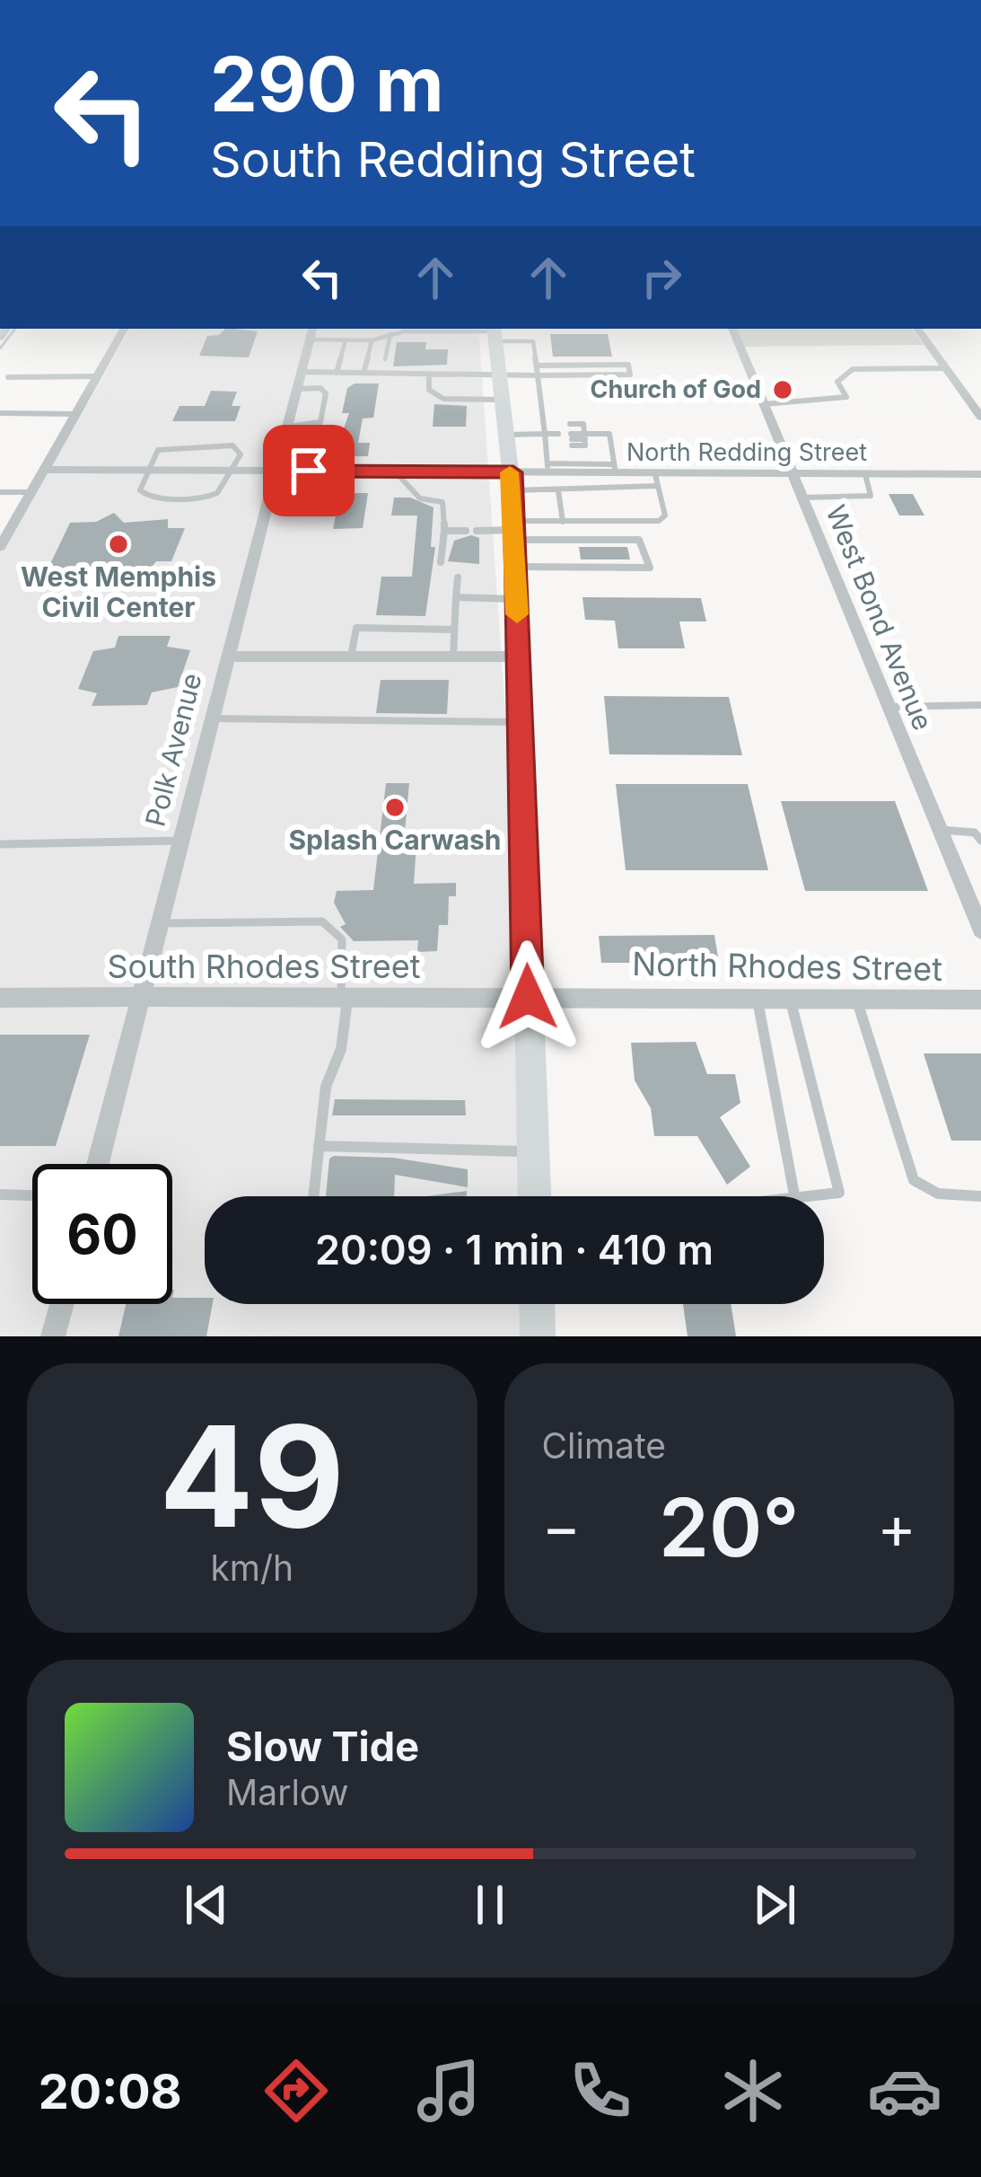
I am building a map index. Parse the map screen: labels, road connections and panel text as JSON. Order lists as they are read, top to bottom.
{
  "streets": {
    "street": [
      "North Redding Street",
      "West Bond Avenue",
      "Polk Avenue",
      "South Rhodes Street",
      "North Rhodes Street"
    ]
  },
  "crossings": [
    ["North Redding Street", "West Bond Avenue"],
    ["North Redding Street", "Polk Avenue"],
    ["Polk Avenue", "South Rhodes Street"],
    ["South Rhodes Street", "North Rhodes Street"]
  ],
  "places": ["Church of God", "West Memphis Civil Center", "Splash Carwash"],
  "page": {
    "turn": ["290 m", "South Redding Street"],
    "limit": "60",
    "trip": "20:09 · 1 min · 410 m",
    "tile": [
      ["49", "km/h"],
      "Climate"
    ],
    "heat": ["−", "20°", "+"],
    "song": ["Slow Tide", "Marlow"],
    "tabs": "20:08"
  }
}
